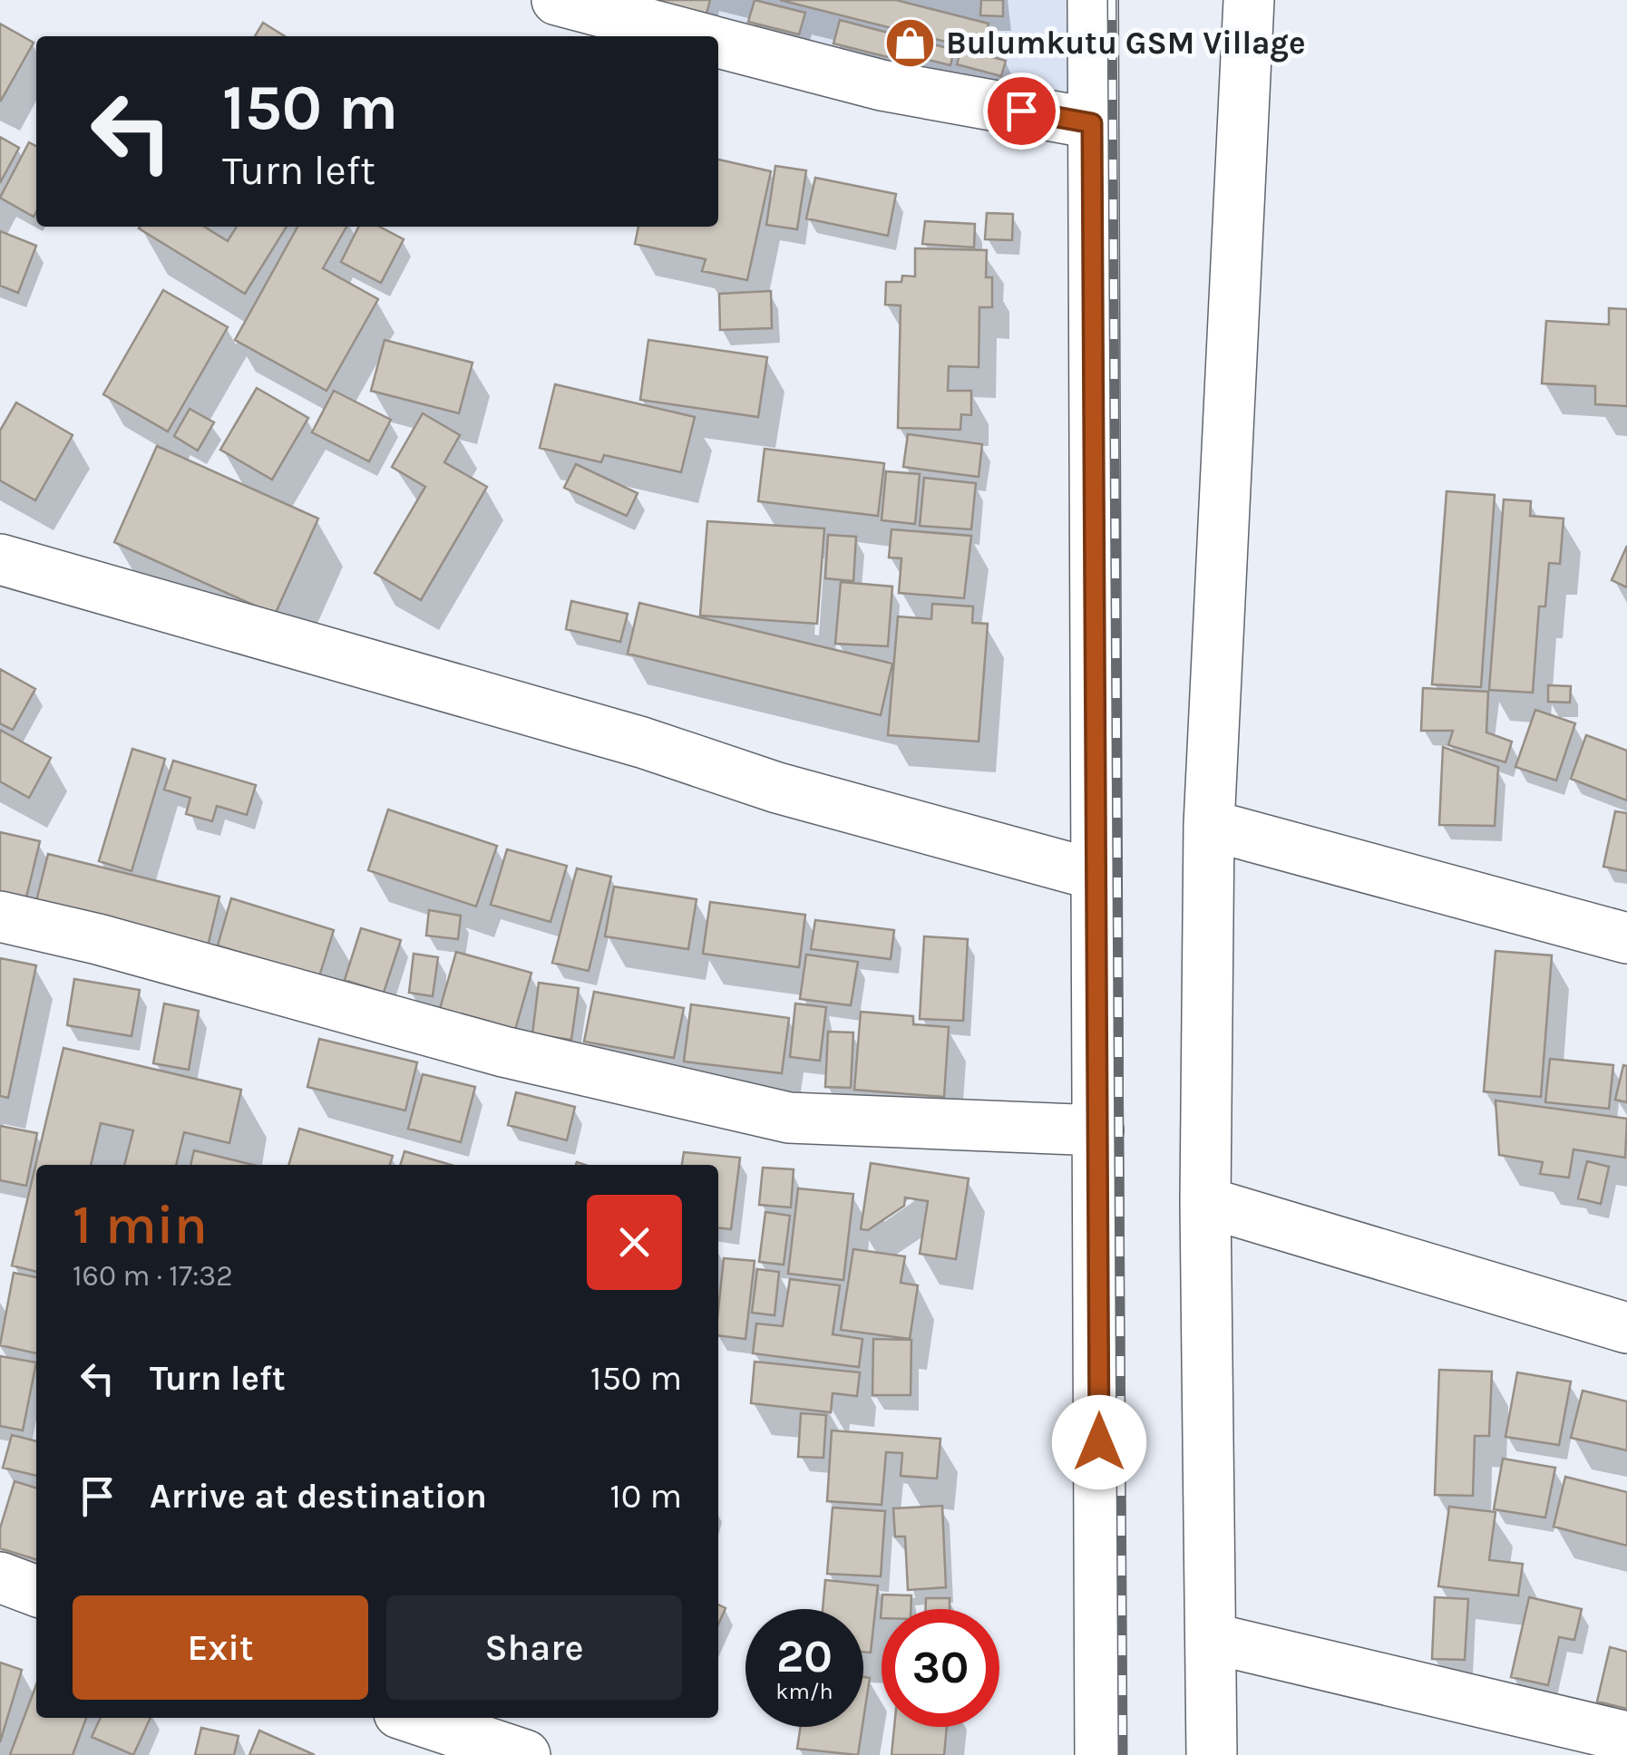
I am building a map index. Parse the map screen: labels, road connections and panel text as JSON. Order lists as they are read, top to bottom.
{
  "places": {
    "shop": ["Bulumkutu GSM Village"]
  },
  "page": {
    "turn": ["150 m", "Turn left"],
    "heading": ["1 min", "160 m · 17:32"],
    "list": [
      {
        "name": "Turn left",
        "value": "150 m"
      },
      {
        "name": "Arrive at destination",
        "value": "10 m"
      }
    ],
    "buttons": ["Exit", "Share"],
    "speed": "20 km/h",
    "limit": "30"
  }
}
